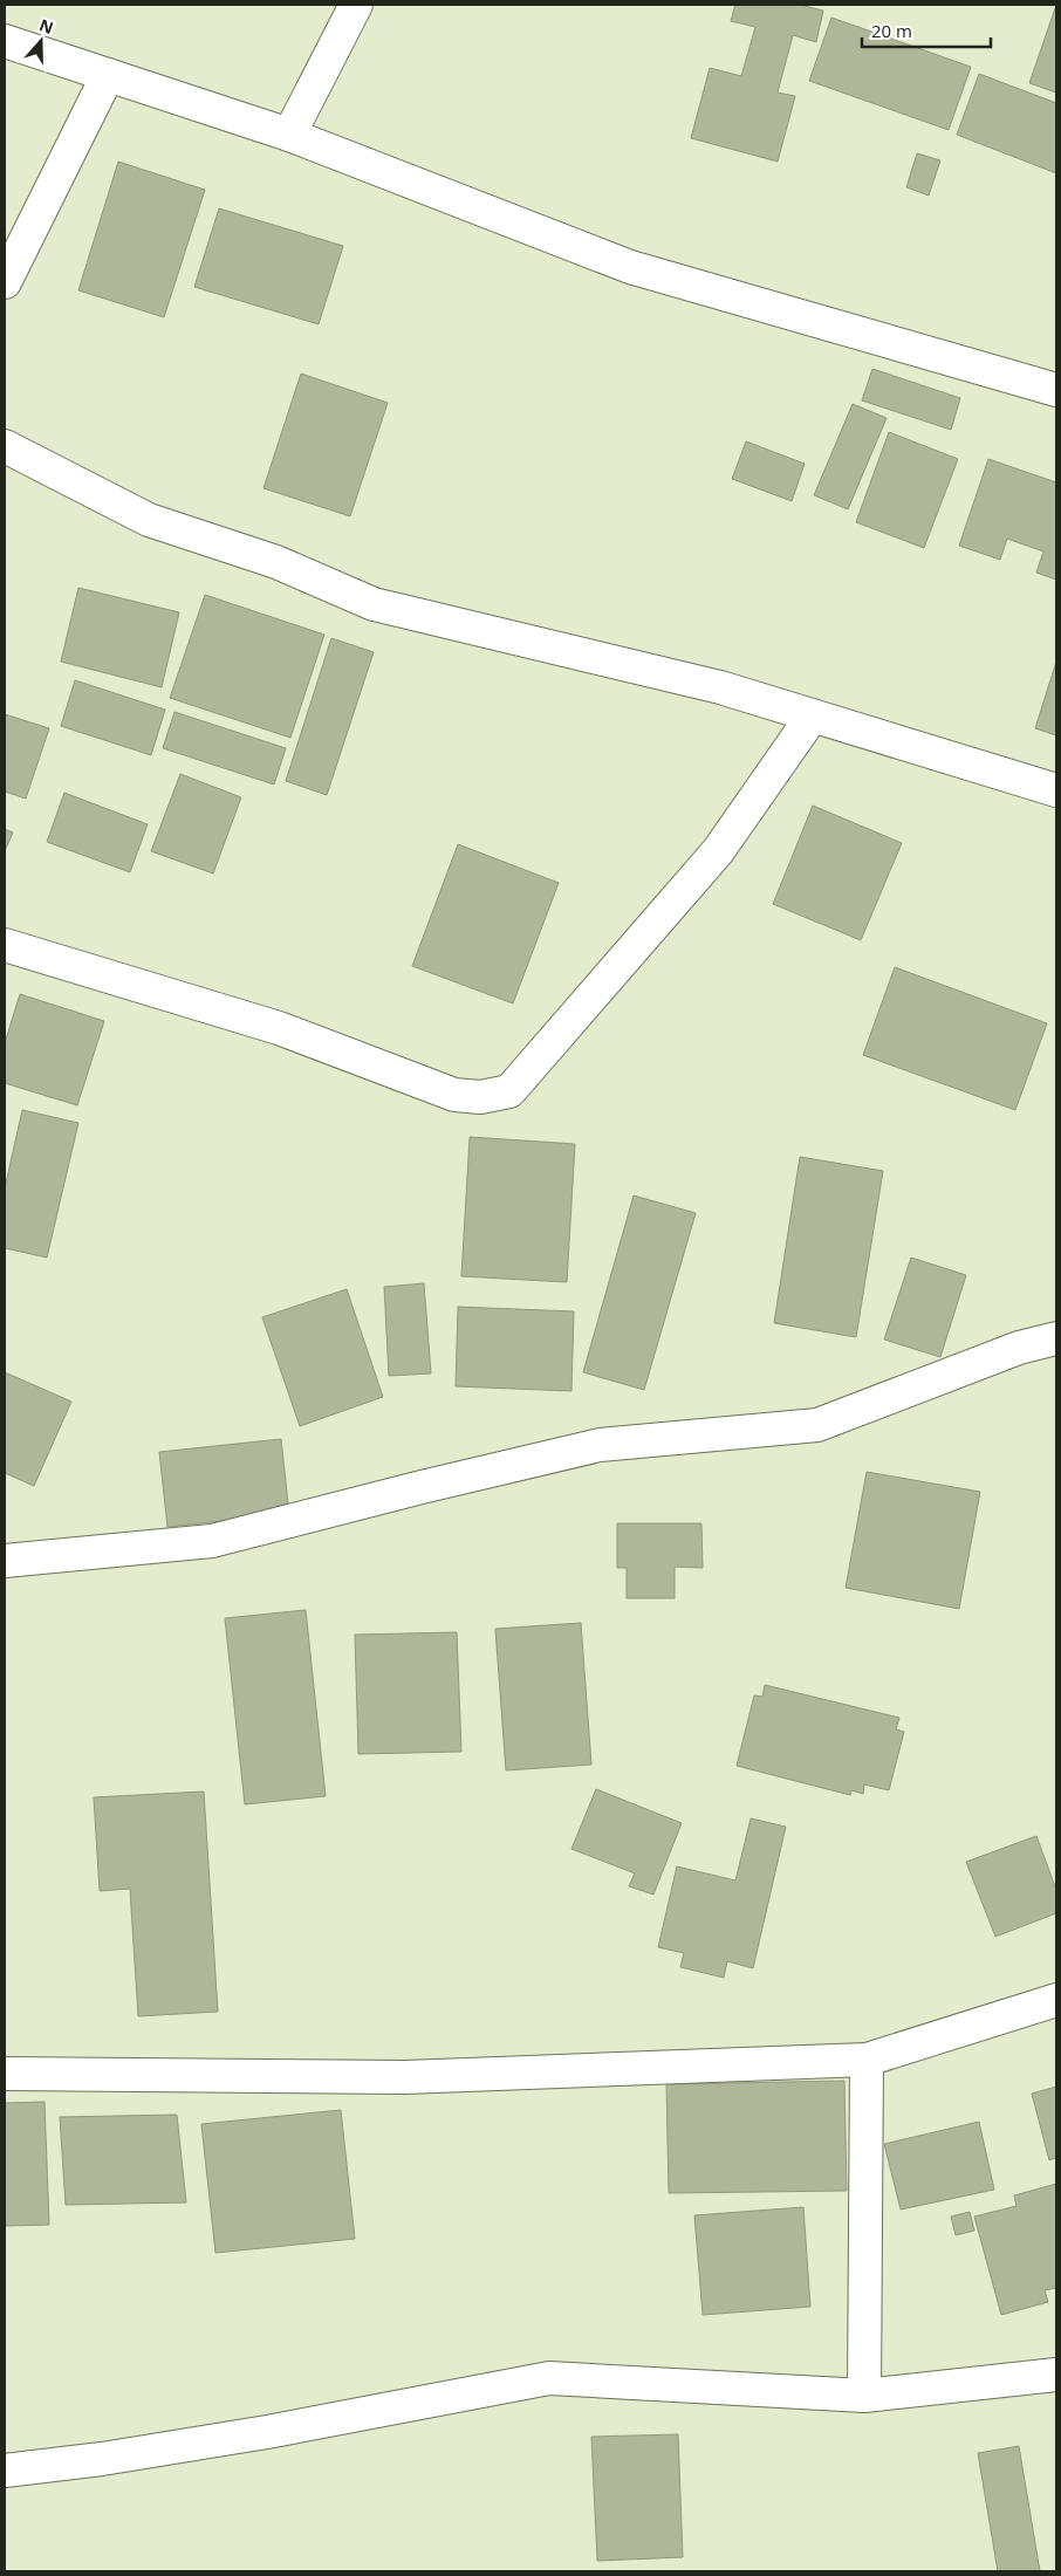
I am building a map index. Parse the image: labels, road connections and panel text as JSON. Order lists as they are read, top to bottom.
{
  "scale_bar": "20 m",
  "north": "top"
}
